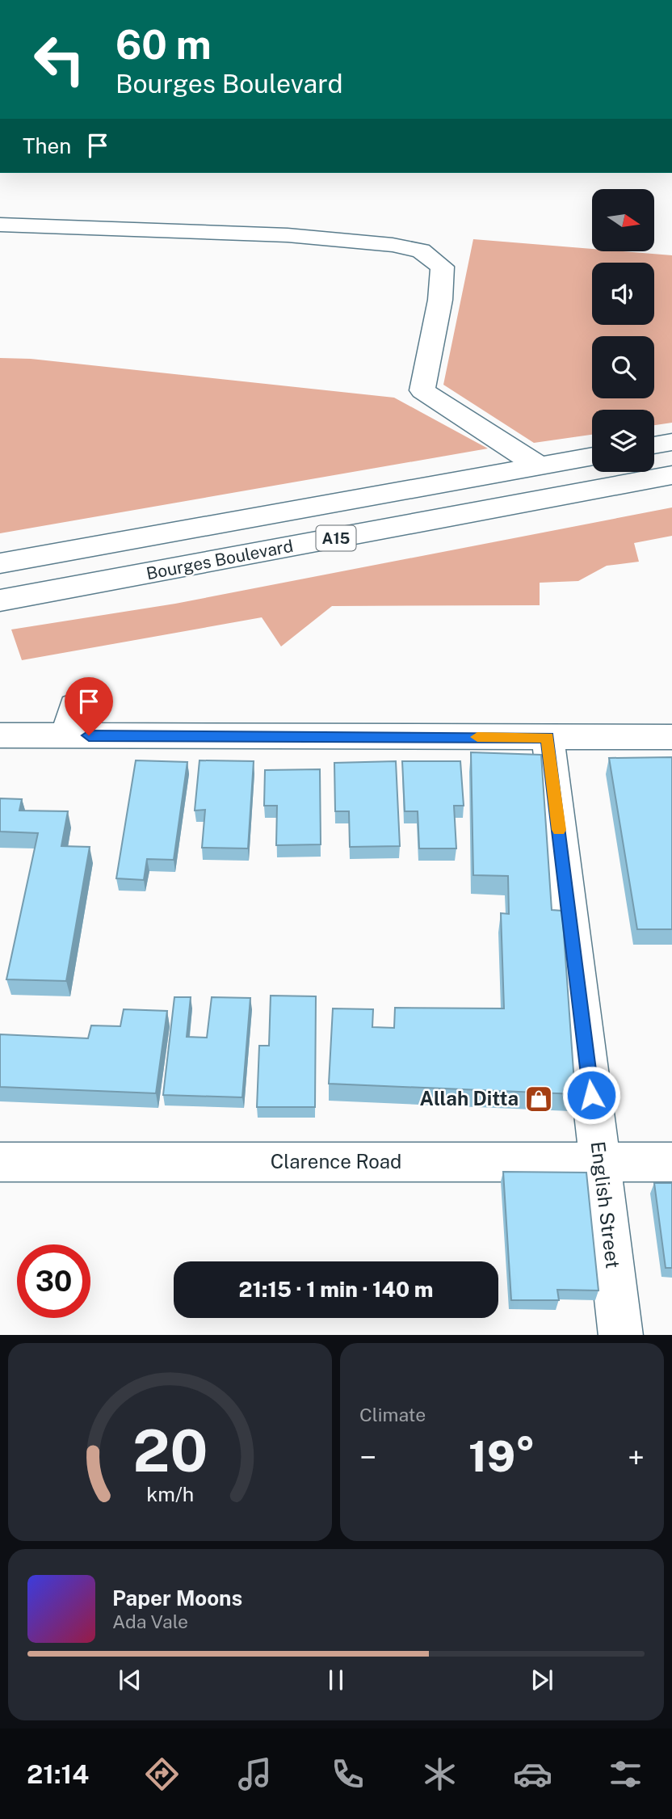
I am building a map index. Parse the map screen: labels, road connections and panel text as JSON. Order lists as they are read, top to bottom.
{
  "streets": {
    "street": [
      "A15",
      "Bourges Boulevard",
      "Clarence Road",
      "English Street"
    ]
  },
  "crossings": [
    ["Clarence Road", "English Street"]
  ],
  "places": {
    "shop": ["Allah Ditta"]
  },
  "north": "right",
  "page": {
    "turn": ["60 m", "Bourges Boulevard"],
    "then": "Then",
    "limit": "30",
    "trip": "21:15 · 1 min · 140 m",
    "tile": "Climate",
    "heat": ["−", "19°", "+"],
    "song": ["Paper Moons", "Ada Vale"],
    "tabs": "21:14",
    "gauge": ["20", "km/h"]
  }
}
